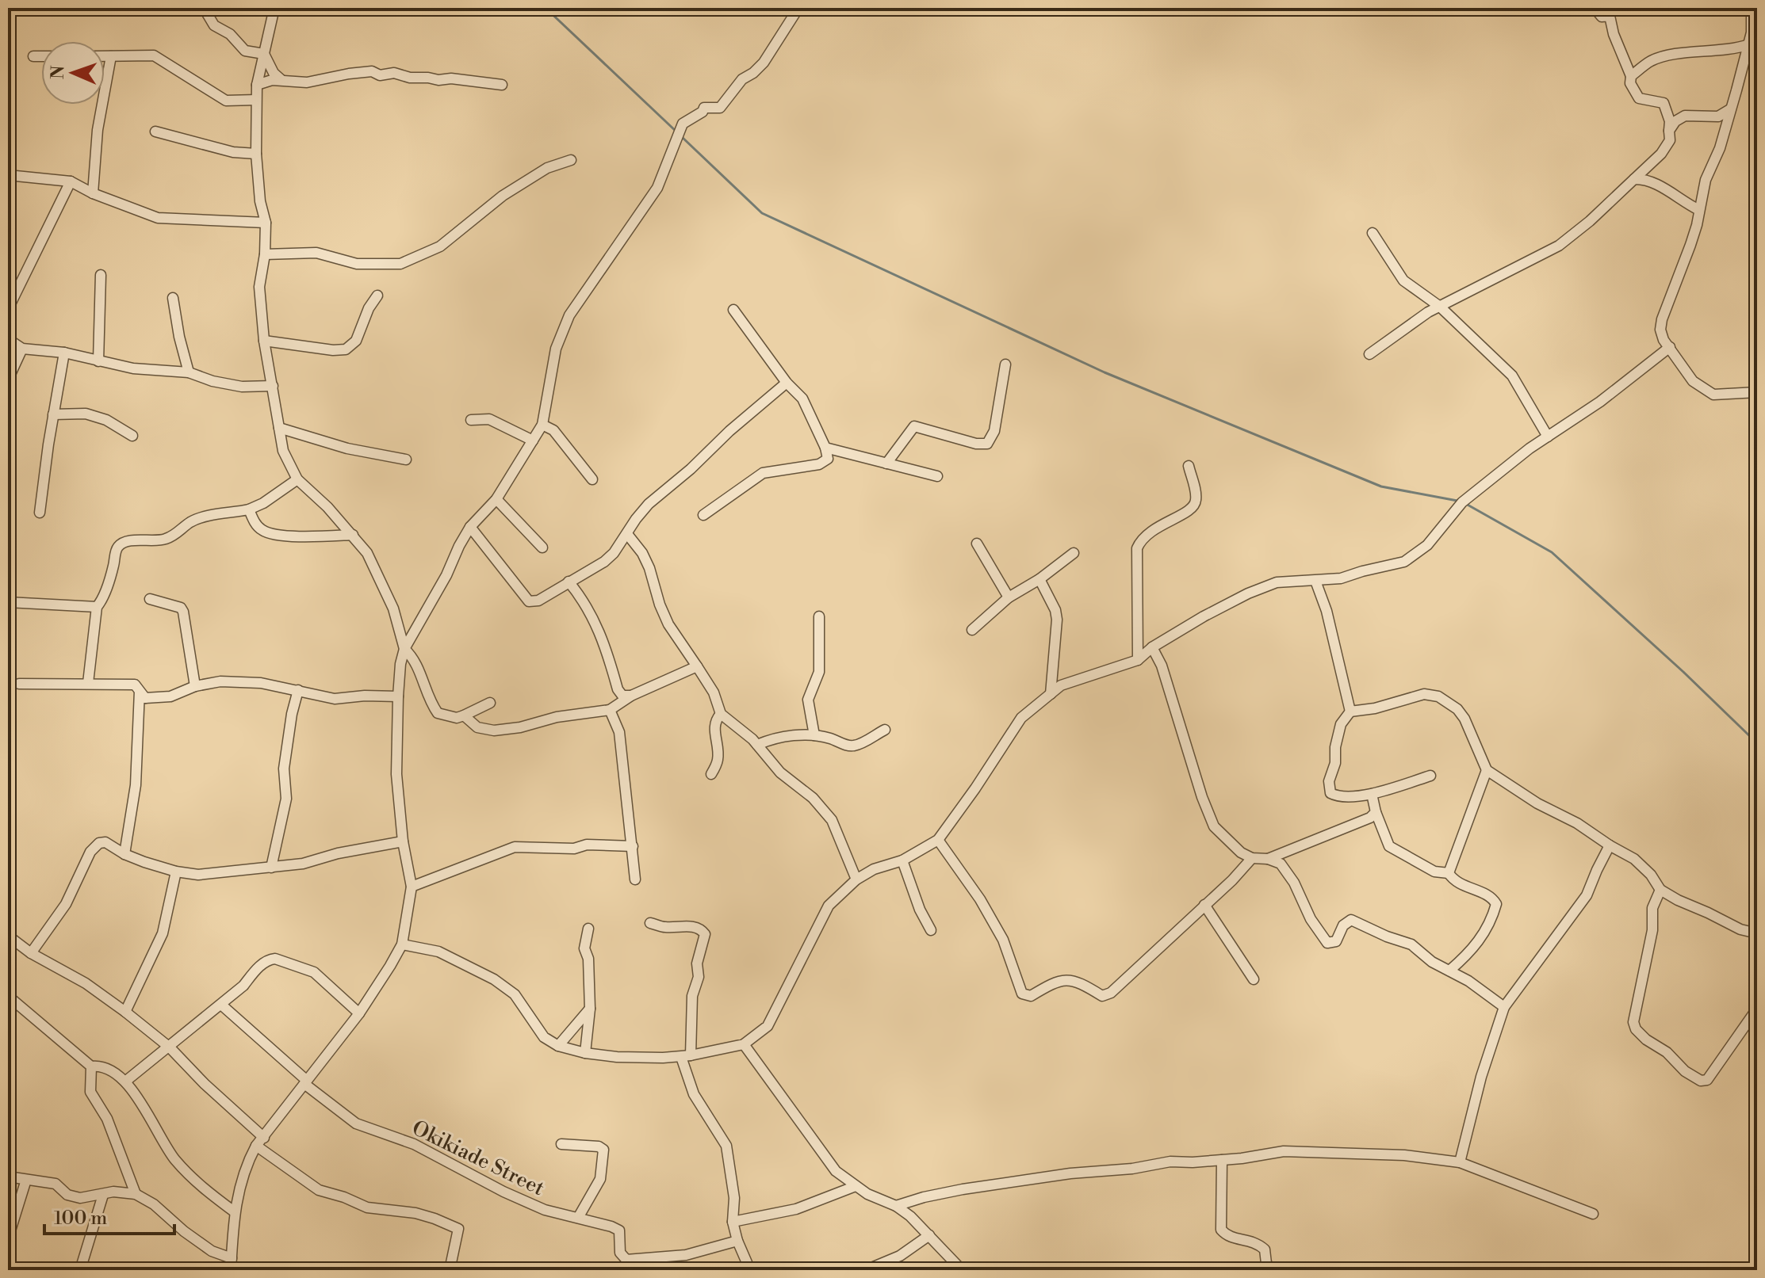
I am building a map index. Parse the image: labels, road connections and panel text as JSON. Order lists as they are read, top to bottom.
{
  "streets": {
    "street": ["Okikiade Street"]
  },
  "scale_bar": "100 m",
  "north": "left"
}
